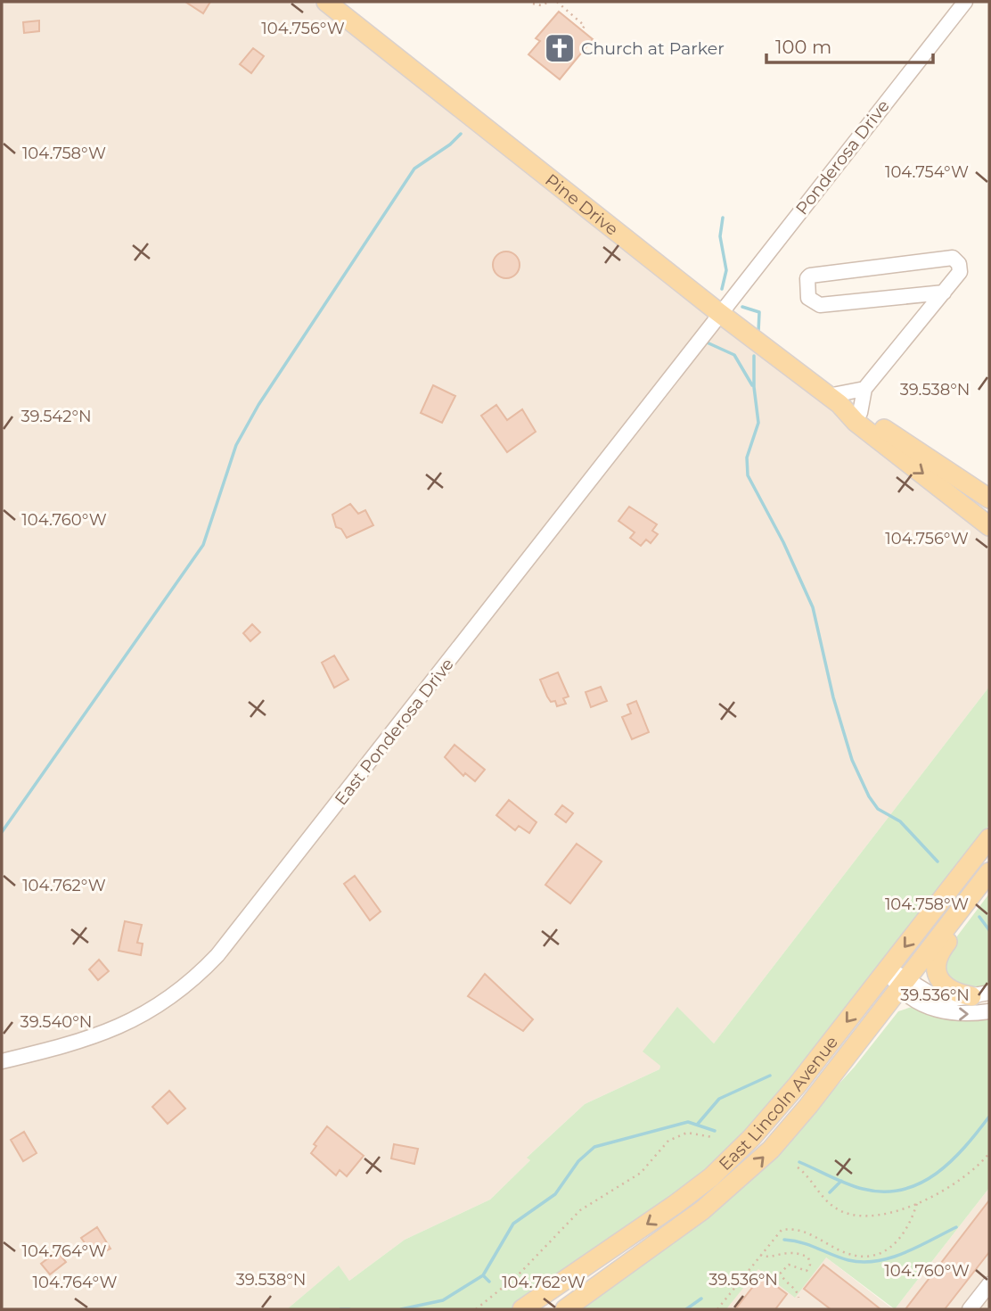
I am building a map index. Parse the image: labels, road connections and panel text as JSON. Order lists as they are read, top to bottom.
{
  "streets": {
    "main road": ["Pine Drive", "East Lincoln Avenue"],
    "street": ["Ponderosa Drive", "East Ponderosa Drive"]
  },
  "crossings": [
    ["Ponderosa Drive", "Pine Drive"],
    ["Ponderosa Drive", "East Ponderosa Drive"],
    ["Pine Drive", "East Ponderosa Drive"]
  ],
  "places": {
    "church": ["Church at Parker"]
  },
  "scale_bar": "100 m",
  "coordinates": [
    "104.756°W",
    "104.758°W",
    "104.754°W",
    "39.538°N",
    "39.542°N",
    "104.760°W",
    "104.762°W",
    "39.536°N",
    "39.540°N",
    "104.764°W"
  ]
}
